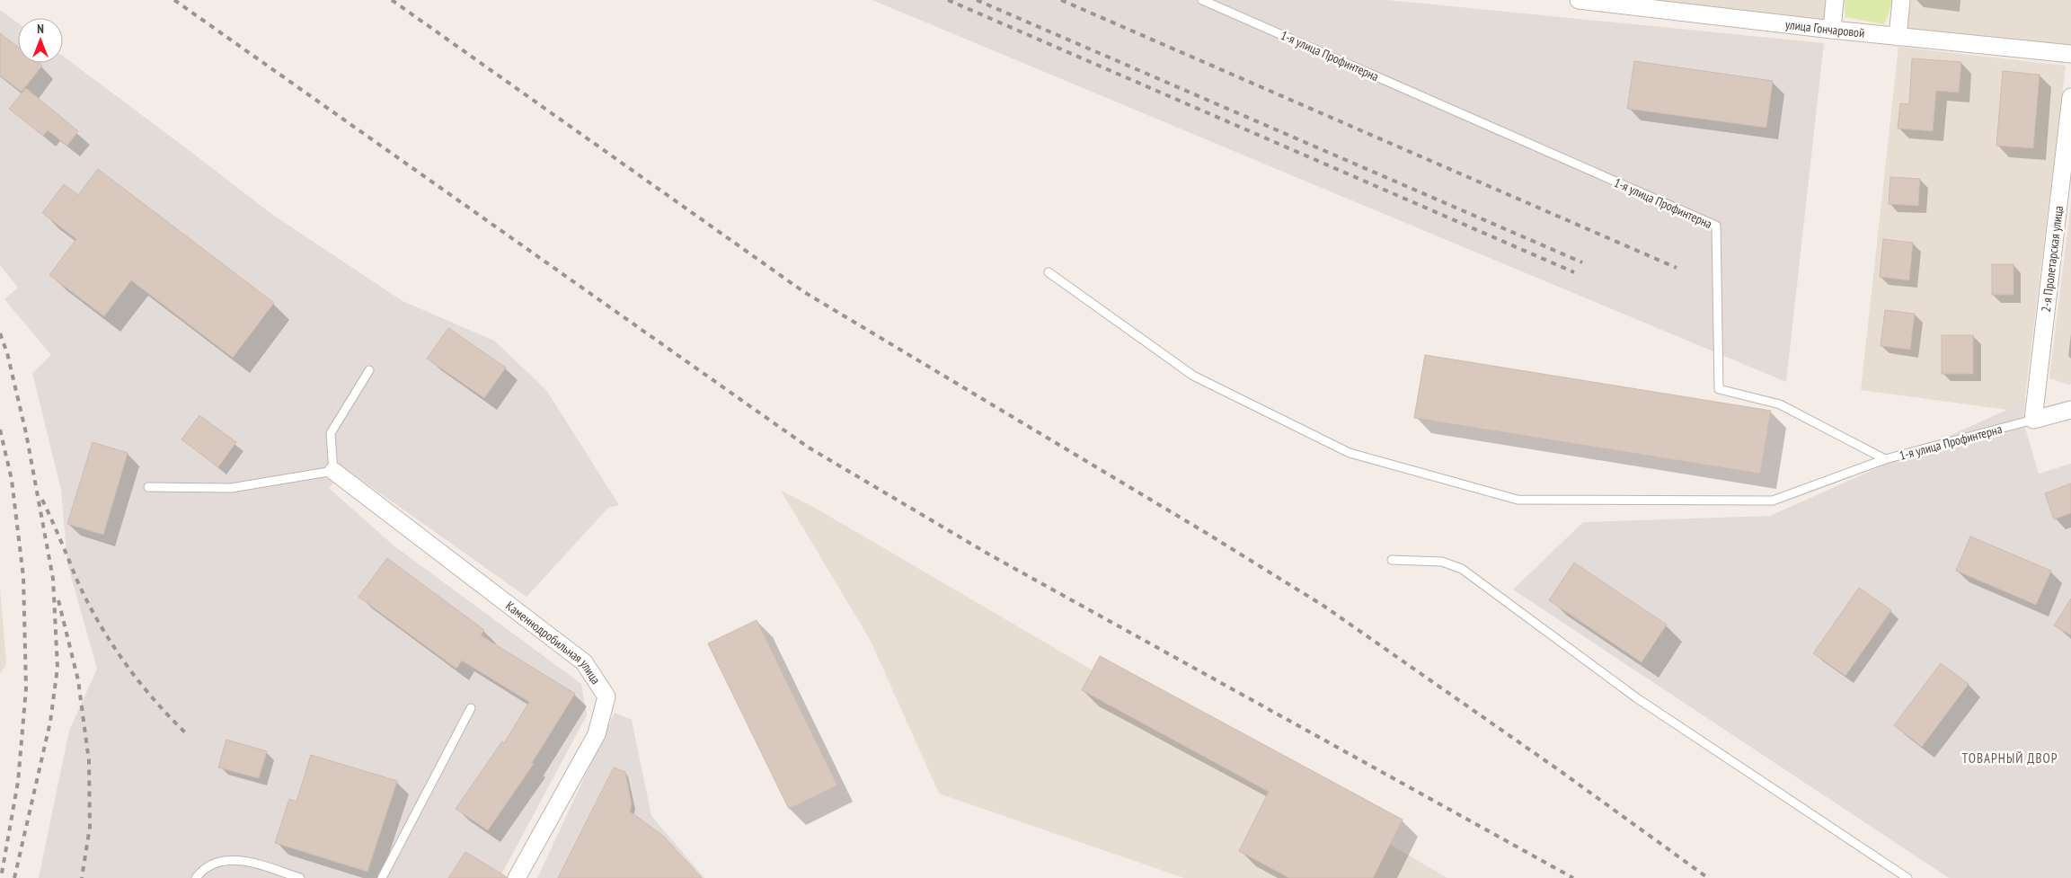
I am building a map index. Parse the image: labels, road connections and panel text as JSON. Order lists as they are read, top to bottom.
{
  "streets": {
    "street": ["улица Гончаровой", "2-я Пролетарская улица", "Каменнодробильная улица"],
    "lane": ["1-я улица Профинтерна"]
  },
  "crossings": [
    ["1-я улица Профинтерна", "2-я Пролетарская улица"]
  ],
  "districts": ["ТОВАРНЫЙ ДВОР"],
  "north": "top"
}
